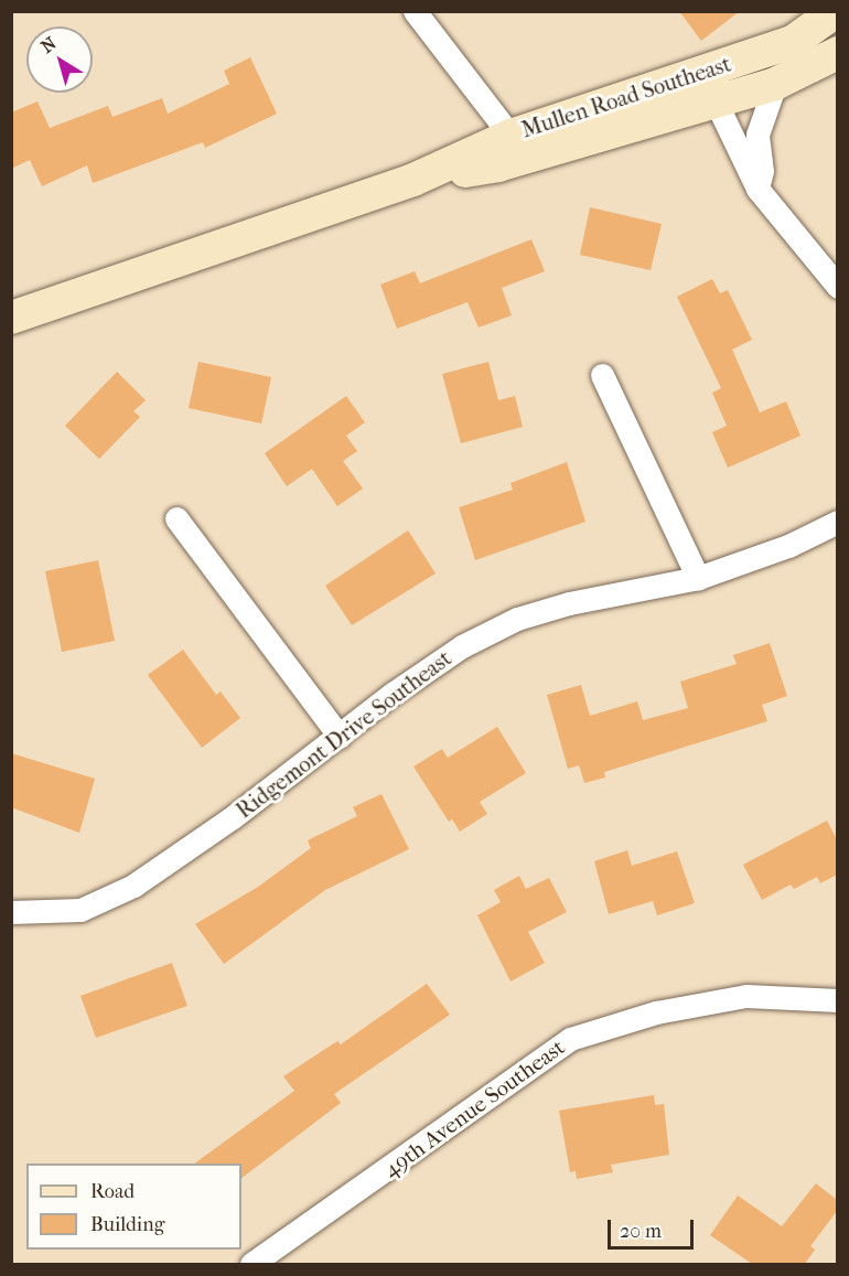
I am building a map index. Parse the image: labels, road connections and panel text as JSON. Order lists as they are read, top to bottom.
{
  "streets": {
    "street": ["Mullen Road Southeast", "Ridgemont Drive Southeast", "49th Avenue Southeast"]
  },
  "legend": ["Road", "Building"],
  "scale_bar": "20 m",
  "north": "top left"
}
